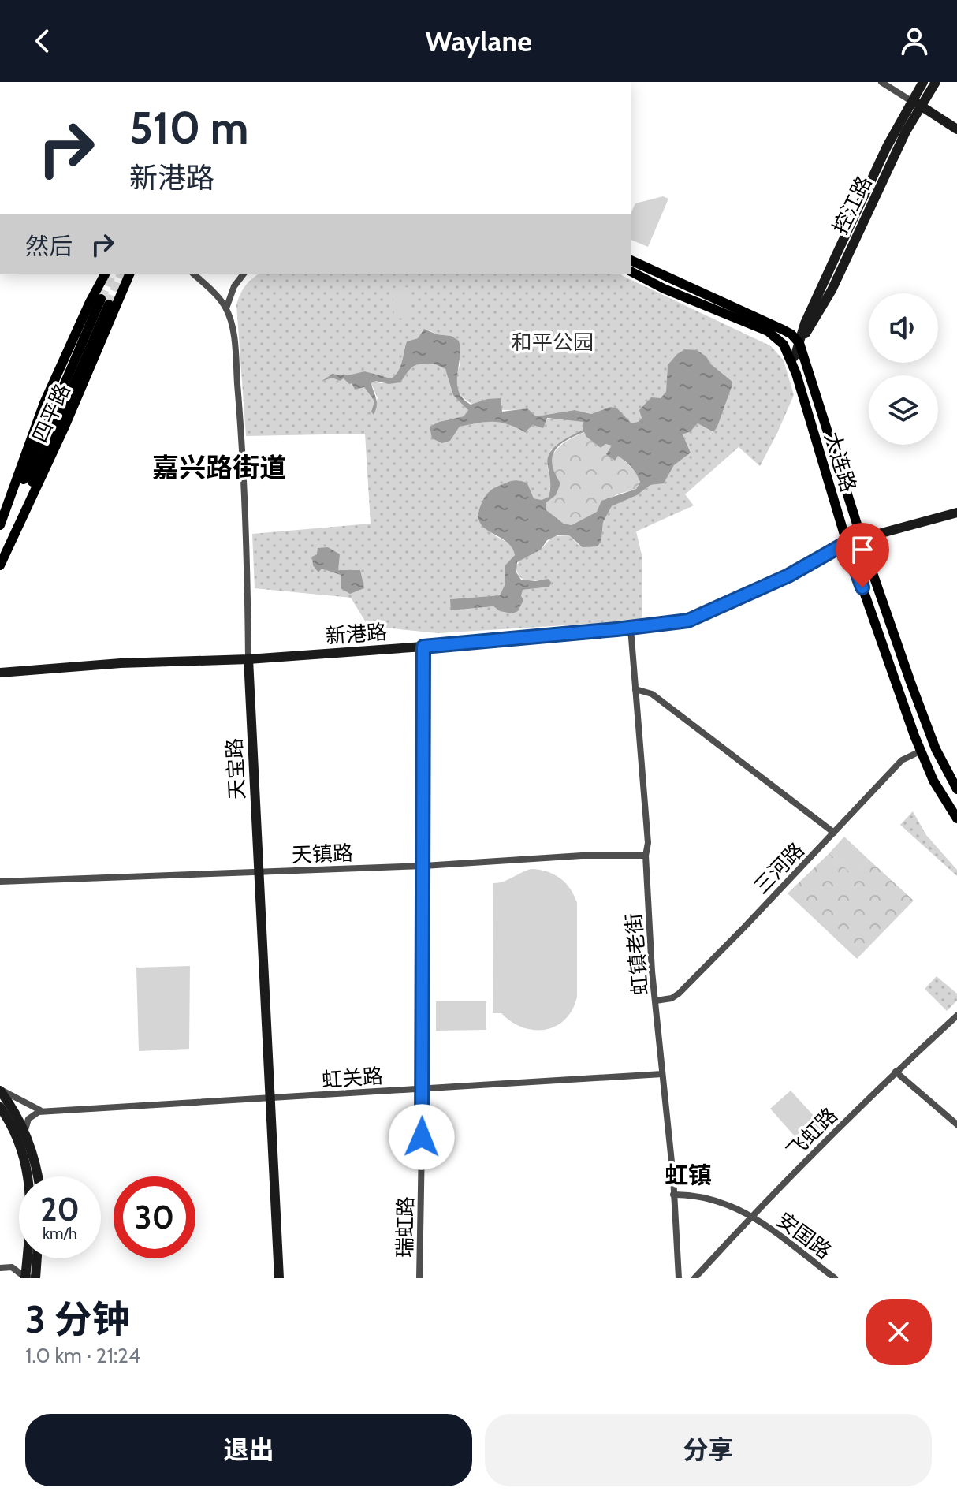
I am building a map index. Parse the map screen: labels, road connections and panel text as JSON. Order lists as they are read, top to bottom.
{
  "streets": {
    "main road": ["四平路", "大连路"],
    "street": [
      "控江路",
      "新港路",
      "天宝路",
      "天镇路",
      "三河路",
      "虹镇老街",
      "虹关路",
      "飞虹路",
      "瑞虹路",
      "安国路"
    ]
  },
  "crossings": [
    ["控江路", "大连路"],
    ["大连路", "新港路"],
    ["大连路", "三河路"],
    ["新港路", "天宝路"],
    ["新港路", "虹镇老街"],
    ["新港路", "瑞虹路"],
    ["天宝路", "天镇路"],
    ["天宝路", "虹关路"],
    ["天镇路", "虹镇老街"],
    ["天镇路", "瑞虹路"],
    ["三河路", "虹镇老街"],
    ["虹镇老街", "虹关路"],
    ["虹镇老街", "安国路"],
    ["虹关路", "瑞虹路"],
    ["飞虹路", "安国路"]
  ],
  "districts": ["嘉兴路街道", "虹镇"],
  "parks": ["和平公园"],
  "page": {
    "header": "Waylane",
    "turn": ["510 m", "新港路"],
    "then": "然后",
    "speed": "20 km/h",
    "limit": "30",
    "heading": ["3 分钟", "1.0 km · 21:24"],
    "buttons": ["退出", "分享"]
  }
}
